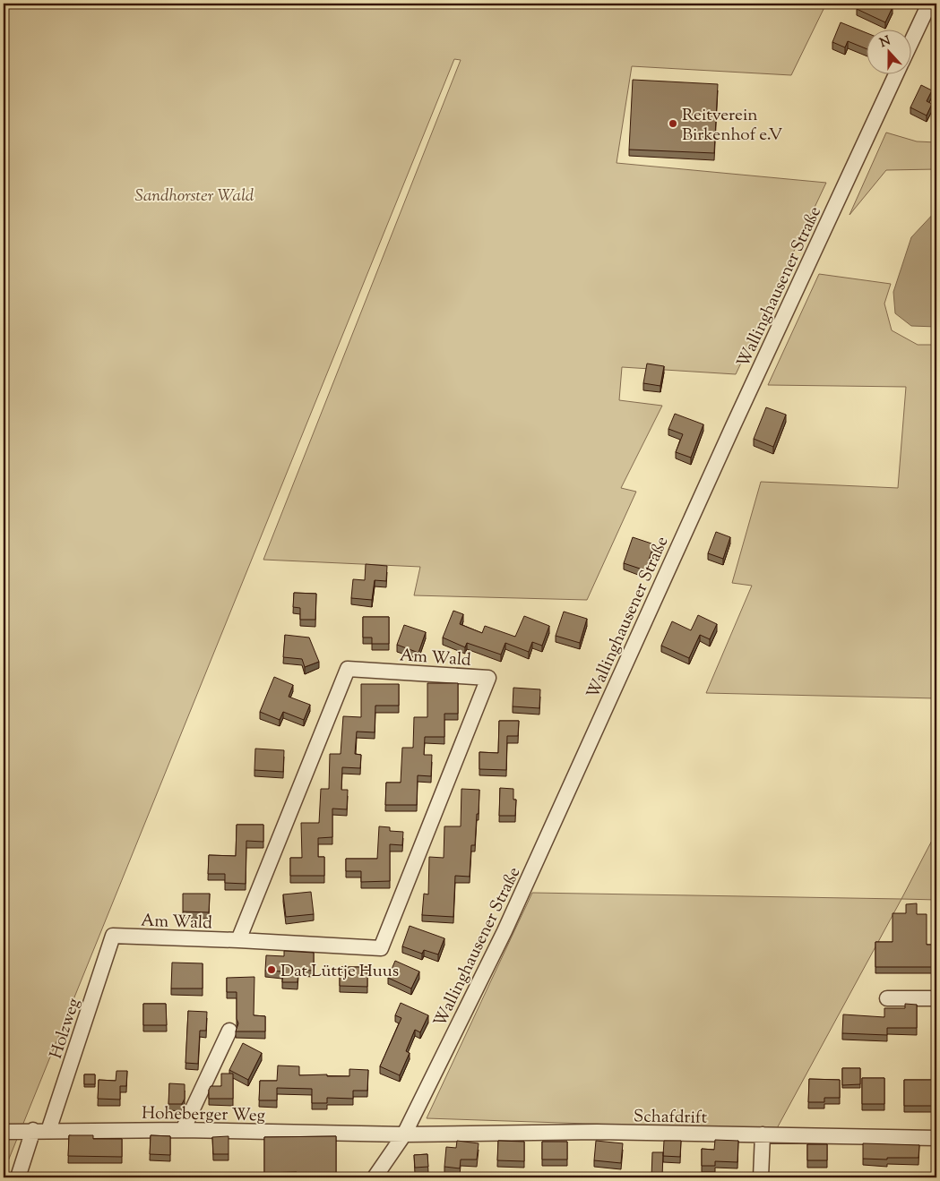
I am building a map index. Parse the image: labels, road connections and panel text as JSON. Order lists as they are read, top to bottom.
{
  "streets": {
    "street": [
      "Wallinghausener Straße",
      "Am Wald",
      "Holzweg",
      "Hoheberger Weg",
      "Schafdrift"
    ]
  },
  "crossings": [
    ["Wallinghausener Straße", "Hoheberger Weg"],
    ["Wallinghausener Straße", "Schafdrift"],
    ["Am Wald", "Holzweg"],
    ["Holzweg", "Hoheberger Weg"],
    ["Hoheberger Weg", "Schafdrift"]
  ],
  "parks": ["Sandhorster Wald"],
  "places": ["Reitverein Birkenhof e.V", "Dat Lüttje Huus"],
  "north": "top"
}
